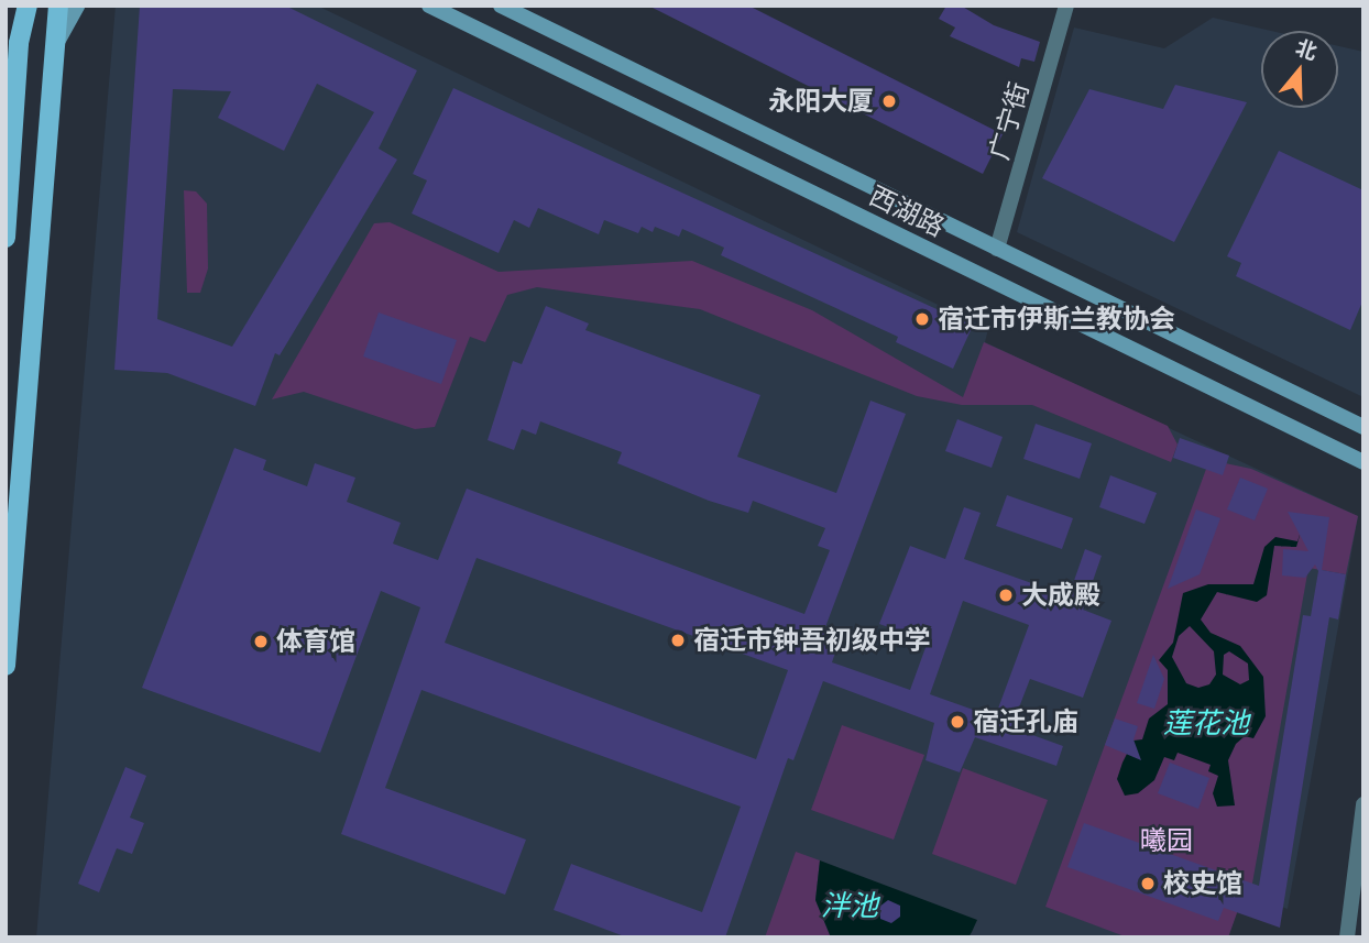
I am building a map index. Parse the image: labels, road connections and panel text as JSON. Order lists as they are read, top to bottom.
{
  "streets": {
    "main road": ["西湖路"],
    "street": ["广宁街"]
  },
  "crossings": [
    ["广宁街", "西湖路"]
  ],
  "water": ["莲花池", "泮池"],
  "parks": ["曦园"],
  "places": [
    "永阳大厦",
    "宿迁市伊斯兰教协会",
    "大成殿",
    "宿迁市钟吾初级中学",
    "体育馆",
    "宿迁孔庙",
    "校史馆"
  ],
  "north": "top"
}
